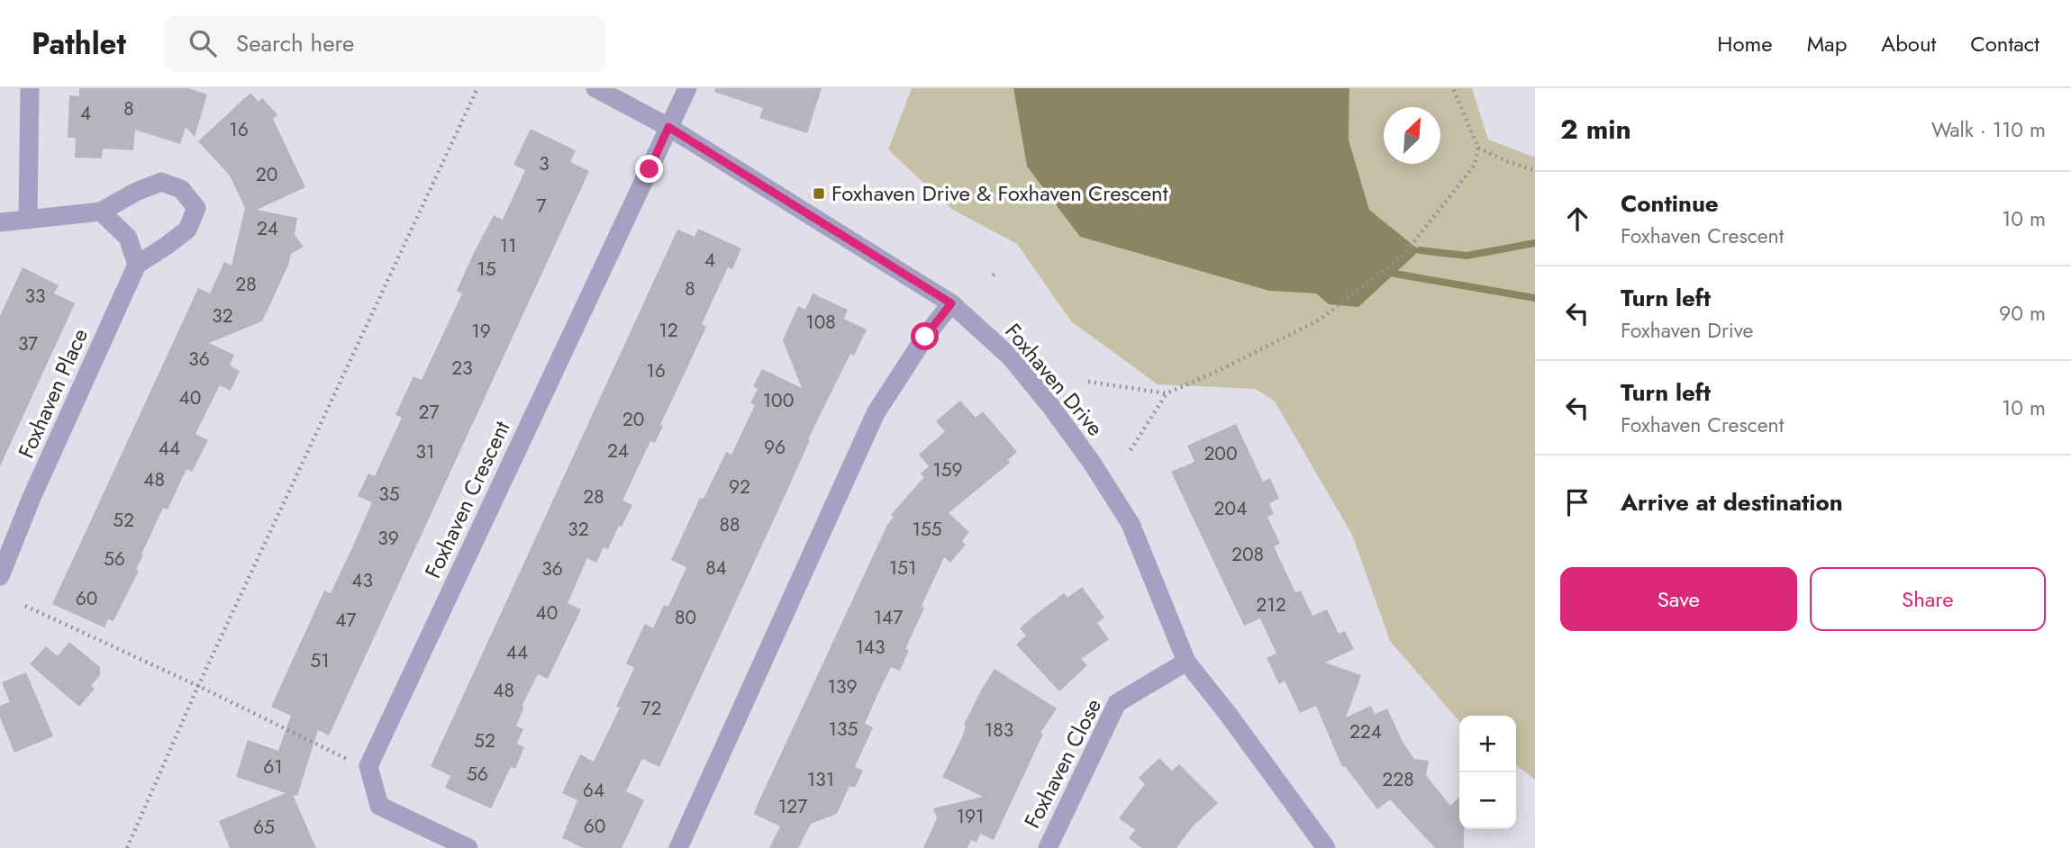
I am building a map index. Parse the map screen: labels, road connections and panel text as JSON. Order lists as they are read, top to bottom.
{
  "streets": {
    "street": [
      "Foxhaven Drive",
      "Foxhaven Place",
      "Foxhaven Crescent",
      "Foxhaven Close"
    ]
  },
  "crossings": [
    ["Foxhaven Drive", "Foxhaven Crescent"],
    ["Foxhaven Drive", "Foxhaven Close"]
  ],
  "places": {
    "transit": ["Foxhaven Drive & Foxhaven Crescent"]
  },
  "house_numbers": [
    "8",
    "4",
    "16",
    "3",
    "20",
    "7",
    "24",
    "11",
    "4",
    "15",
    "28",
    "8",
    "33",
    "32",
    "108",
    "12",
    "19",
    "37",
    "36",
    "23",
    "16",
    "40",
    "100",
    "27",
    "20",
    "96",
    "44",
    "24",
    "31",
    "200",
    "159",
    "48",
    "92",
    "35",
    "28",
    "204",
    "52",
    "88",
    "32",
    "155",
    "39",
    "208",
    "56",
    "84",
    "151",
    "36",
    "43",
    "60",
    "212",
    "40",
    "80",
    "147",
    "47",
    "143",
    "44",
    "51",
    "139",
    "48",
    "72",
    "135",
    "183",
    "224",
    "52",
    "61",
    "56",
    "131",
    "228",
    "64",
    "127",
    "191",
    "60",
    "65"
  ],
  "north": "top right",
  "page": {
    "header": "Pathlet",
    "search": "Search here",
    "nav": [
      "Home",
      "Map",
      "About",
      "Contact"
    ],
    "heading": ["2 min", "Walk · 110 m"],
    "list": [
      ["Continue", "Foxhaven Crescent", "10 m"],
      ["Turn left", "Foxhaven Drive", "90 m"],
      ["Turn left", "Foxhaven Crescent", "10 m"],
      "Arrive at destination"
    ],
    "buttons": ["Save", "Share"],
    "map_buttons": ["+", "−"]
  }
}
